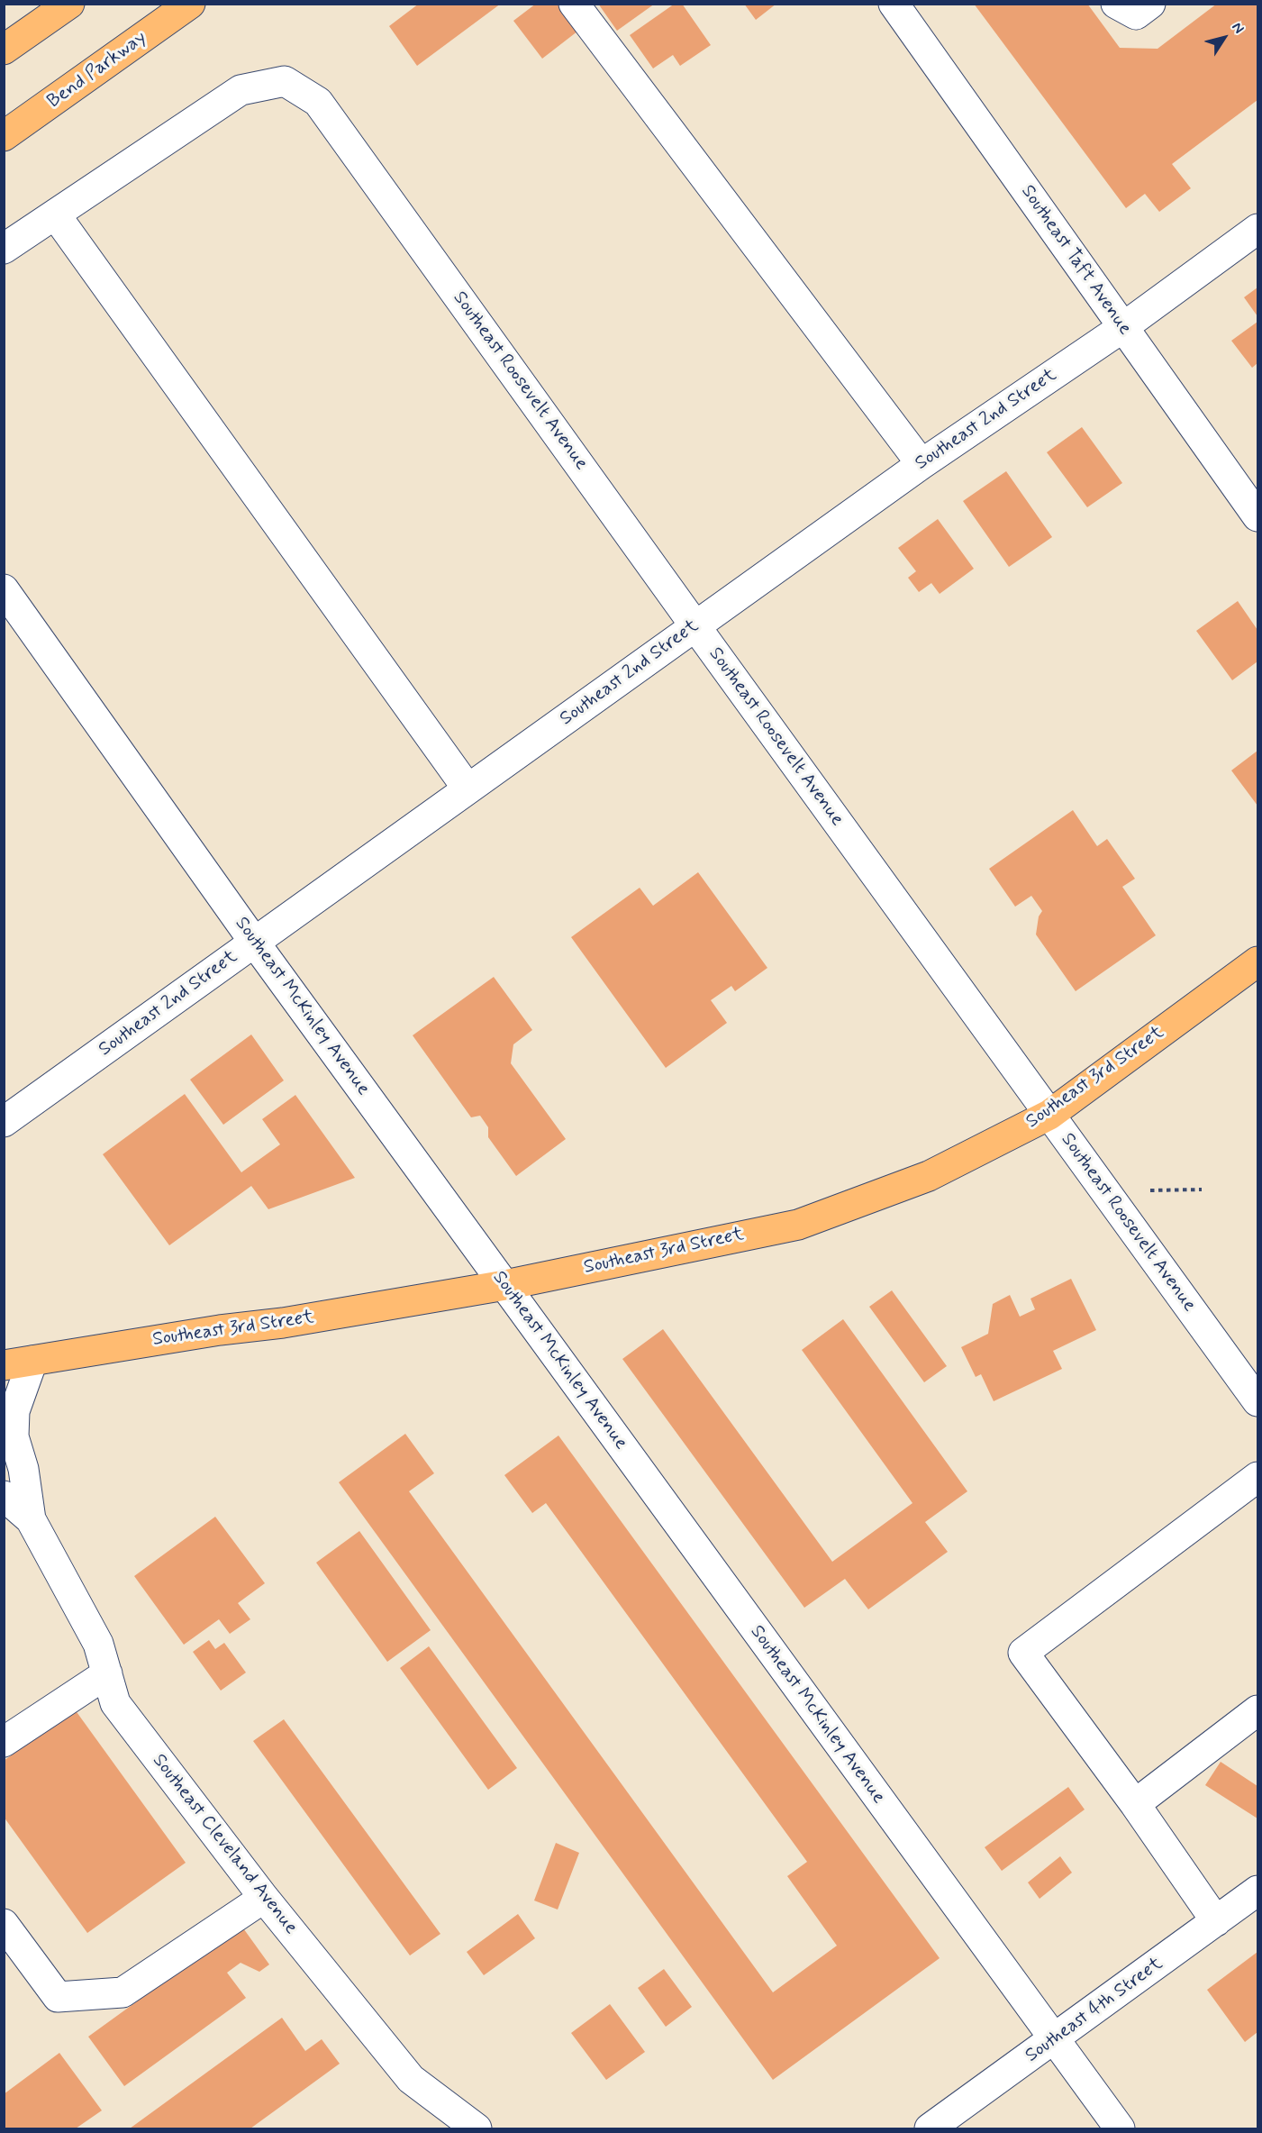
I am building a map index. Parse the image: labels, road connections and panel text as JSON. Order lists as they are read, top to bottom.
{
  "streets": {
    "main road": ["Bend Parkway", "Southeast 3rd Street"],
    "street": [
      "Southeast Taft Avenue",
      "Southeast Roosevelt Avenue",
      "Southeast 2nd Street",
      "Southeast McKinley Avenue",
      "Southeast Cleveland Avenue",
      "Southeast 4th Street"
    ]
  },
  "crossings": [
    ["Southeast Taft Avenue", "Southeast 2nd Street"],
    ["Southeast Roosevelt Avenue", "Southeast 2nd Street"],
    ["Southeast Roosevelt Avenue", "Southeast 3rd Street"],
    ["Southeast 2nd Street", "Southeast McKinley Avenue"],
    ["Southeast McKinley Avenue", "Southeast 3rd Street"],
    ["Southeast McKinley Avenue", "Southeast 4th Street"],
    ["Southeast 3rd Street", "Southeast Cleveland Avenue"]
  ],
  "north": "top right"
}
